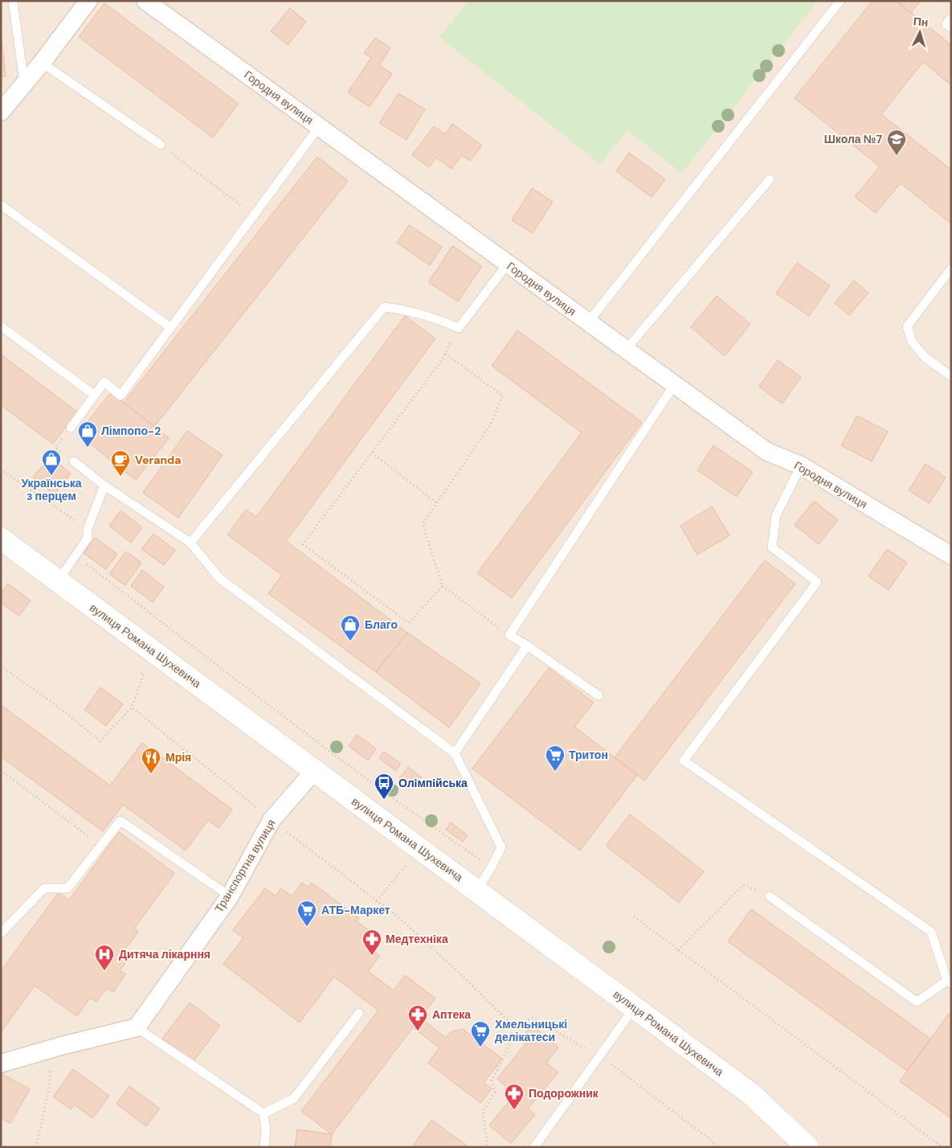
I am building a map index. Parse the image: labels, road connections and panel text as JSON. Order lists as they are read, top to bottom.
{
  "streets": {
    "main road": ["вулиця Романа Шухевича"],
    "street": ["Городня вулиця", "Транспортна вулиця"]
  },
  "crossings": [
    ["вулиця Романа Шухевича", "Транспортна вулиця"]
  ],
  "places": {
    "school or university": ["Школа №7"],
    "shop": ["Лімпопо-2", "Українська з перцем", "Благо"],
    "cafe": ["Veranda"],
    "supermarket": ["Тритон", "АТБ-Маркет", "Хмельницькі делікатеси"],
    "restaurant": ["Мрія"],
    "bus stop": ["Олiмпiйська"],
    "pharmacy": ["Медтехнiка", "Аптека", "Подорожник"],
    "hospital": ["Дитяча лікарння"]
  },
  "north": "top"
}
